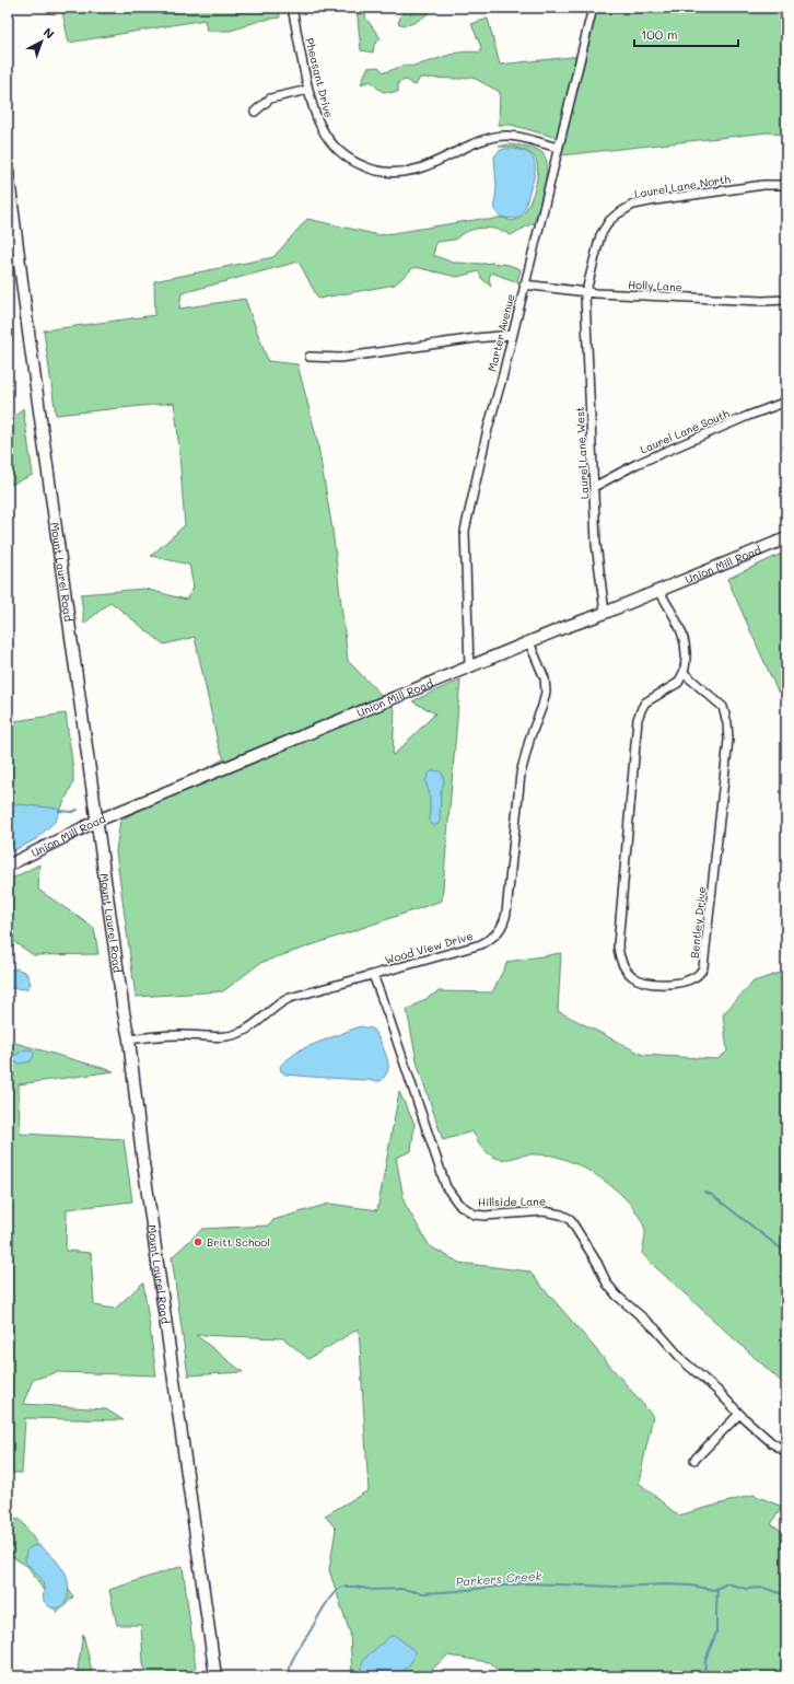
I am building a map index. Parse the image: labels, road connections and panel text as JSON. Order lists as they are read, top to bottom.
{
  "streets": {
    "main road": ["Union Mill Road", "Mount Laurel Road"],
    "street": [
      "Pheasant Drive",
      "Laurel Lane North",
      "Holly Lane",
      "Marter Avenue",
      "Laurel Lane South",
      "Laurel Lane West",
      "Bentley Drive",
      "Wood View Drive",
      "Hillside Lane"
    ]
  },
  "crossings": [
    ["Pheasant Drive", "Marter Avenue"],
    ["Laurel Lane North", "Holly Lane"],
    ["Laurel Lane North", "Laurel Lane West"],
    ["Holly Lane", "Marter Avenue"],
    ["Holly Lane", "Laurel Lane West"],
    ["Marter Avenue", "Union Mill Road"],
    ["Laurel Lane South", "Laurel Lane West"],
    ["Laurel Lane West", "Union Mill Road"],
    ["Union Mill Road", "Mount Laurel Road"],
    ["Union Mill Road", "Wood View Drive"],
    ["Mount Laurel Road", "Wood View Drive"],
    ["Wood View Drive", "Hillside Lane"]
  ],
  "water": ["Parkers Creek"],
  "places": ["Britt School"],
  "scale_bar": "100 m",
  "north": "top right"
}
